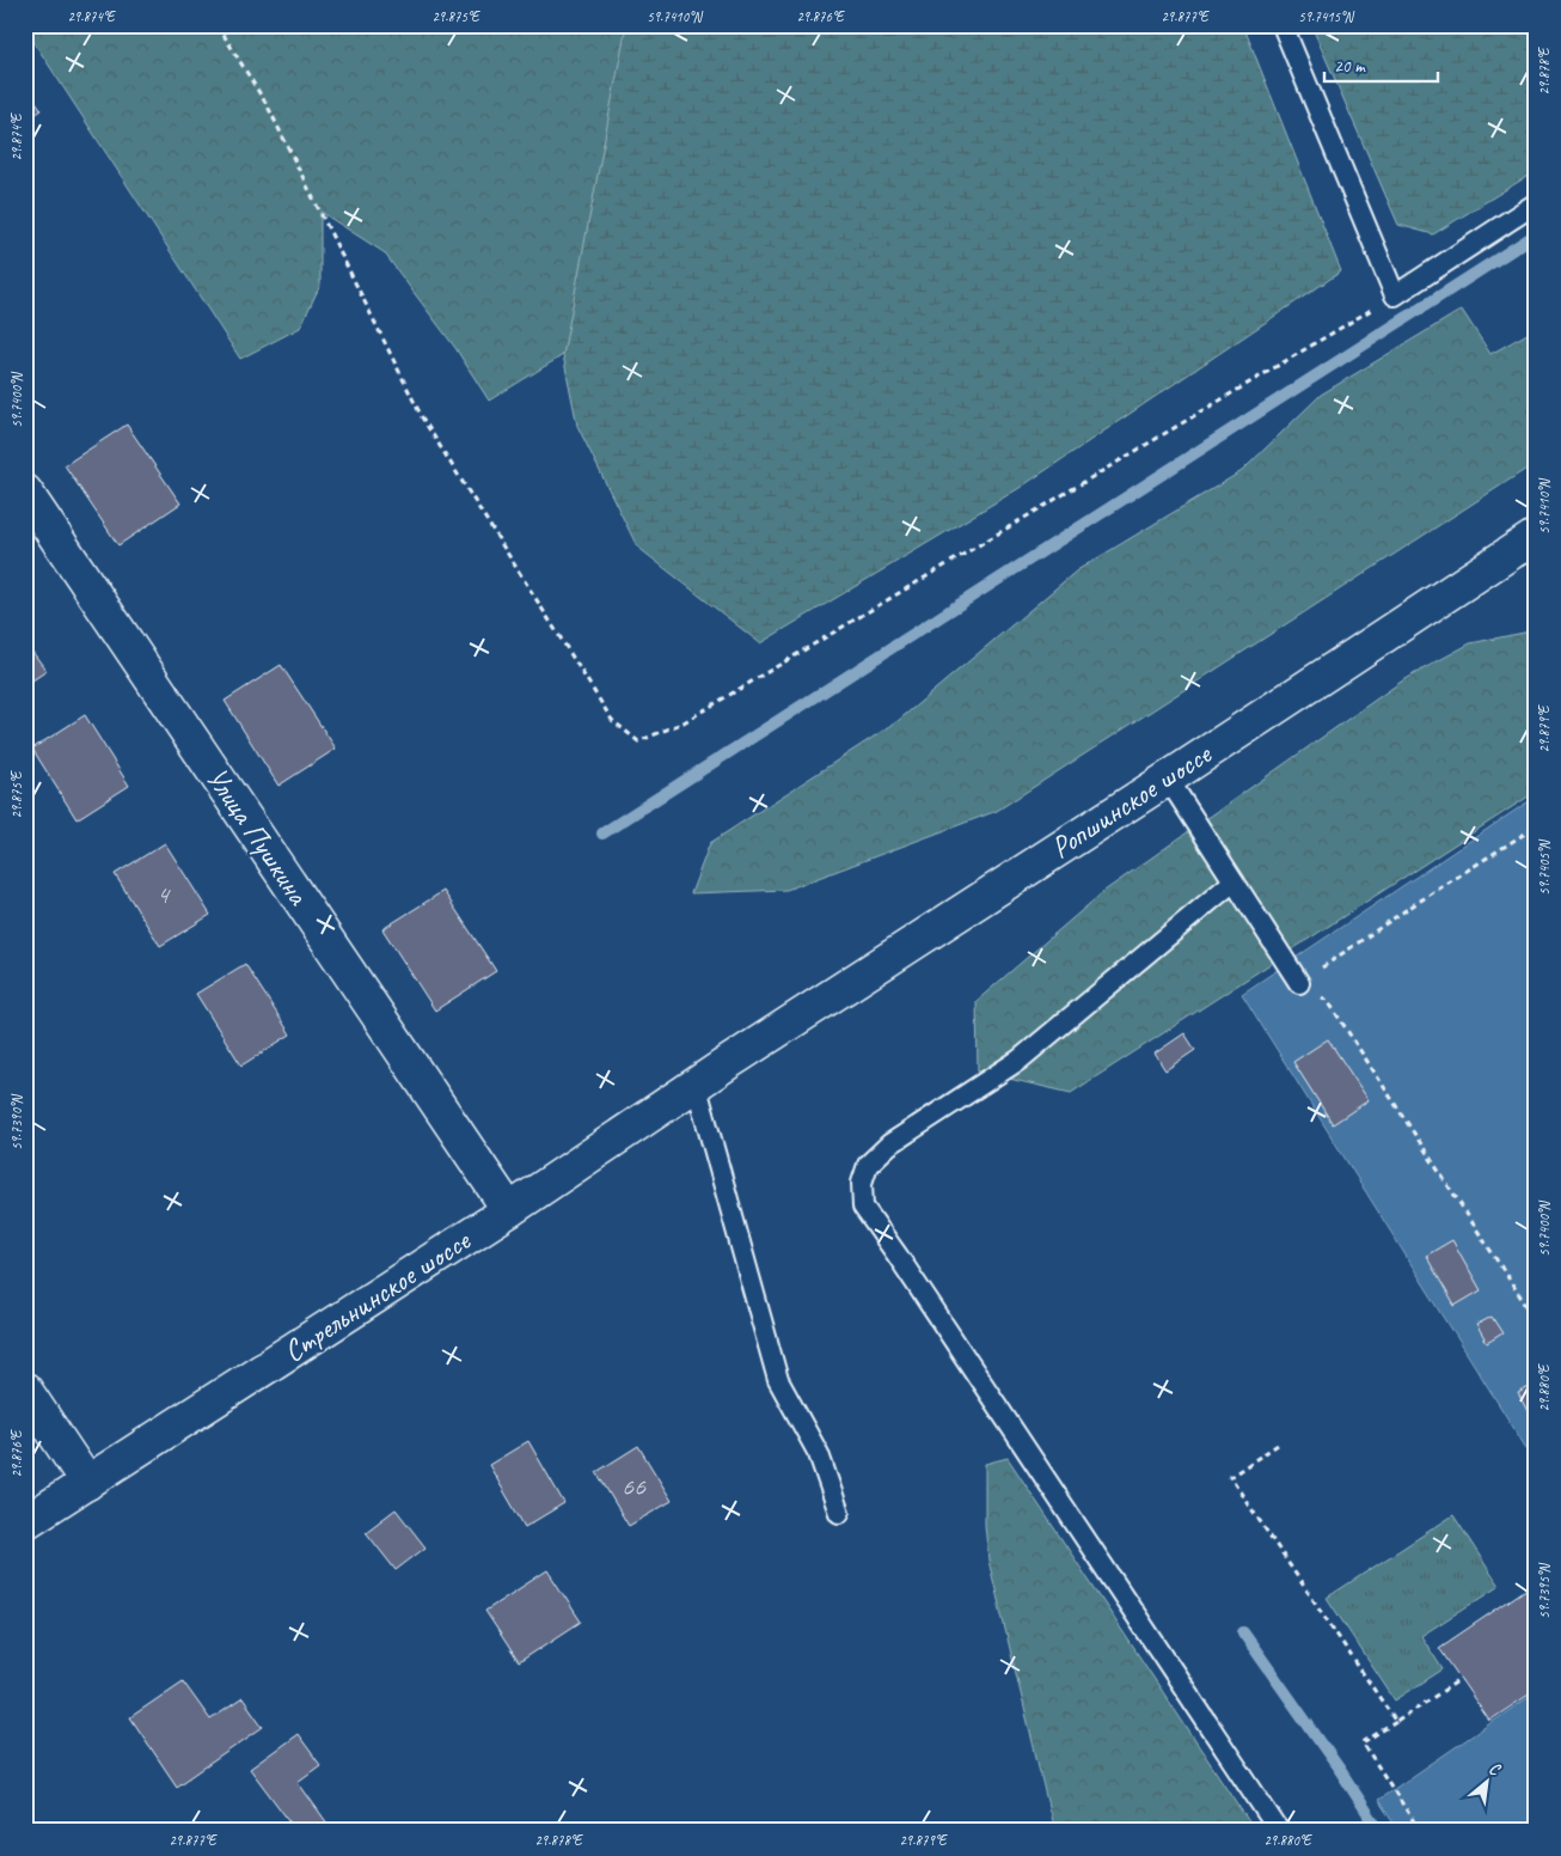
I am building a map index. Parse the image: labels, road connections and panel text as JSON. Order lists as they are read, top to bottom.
{
  "streets": {
    "main road": ["Ропшинское шоссе", "Улица Пушкина", "Стрельнинское шоссе"]
  },
  "crossings": [
    ["Ропшинское шоссе", "Стрельнинское шоссе"],
    ["Улица Пушкина", "Стрельнинское шоссе"]
  ],
  "house_numbers": ["4", "66"],
  "scale_bar": "20 m",
  "north": "top right",
  "coordinates": [
    "29.874°E",
    "29.875°E",
    "59.7410°N",
    "29.876°E",
    "29.877°E",
    "59.7415°N",
    "29.878°E",
    "59.7400°N",
    "29.879°E",
    "59.7405°N",
    "59.7390°N",
    "29.880°E",
    "59.7395°N"
  ]
}
